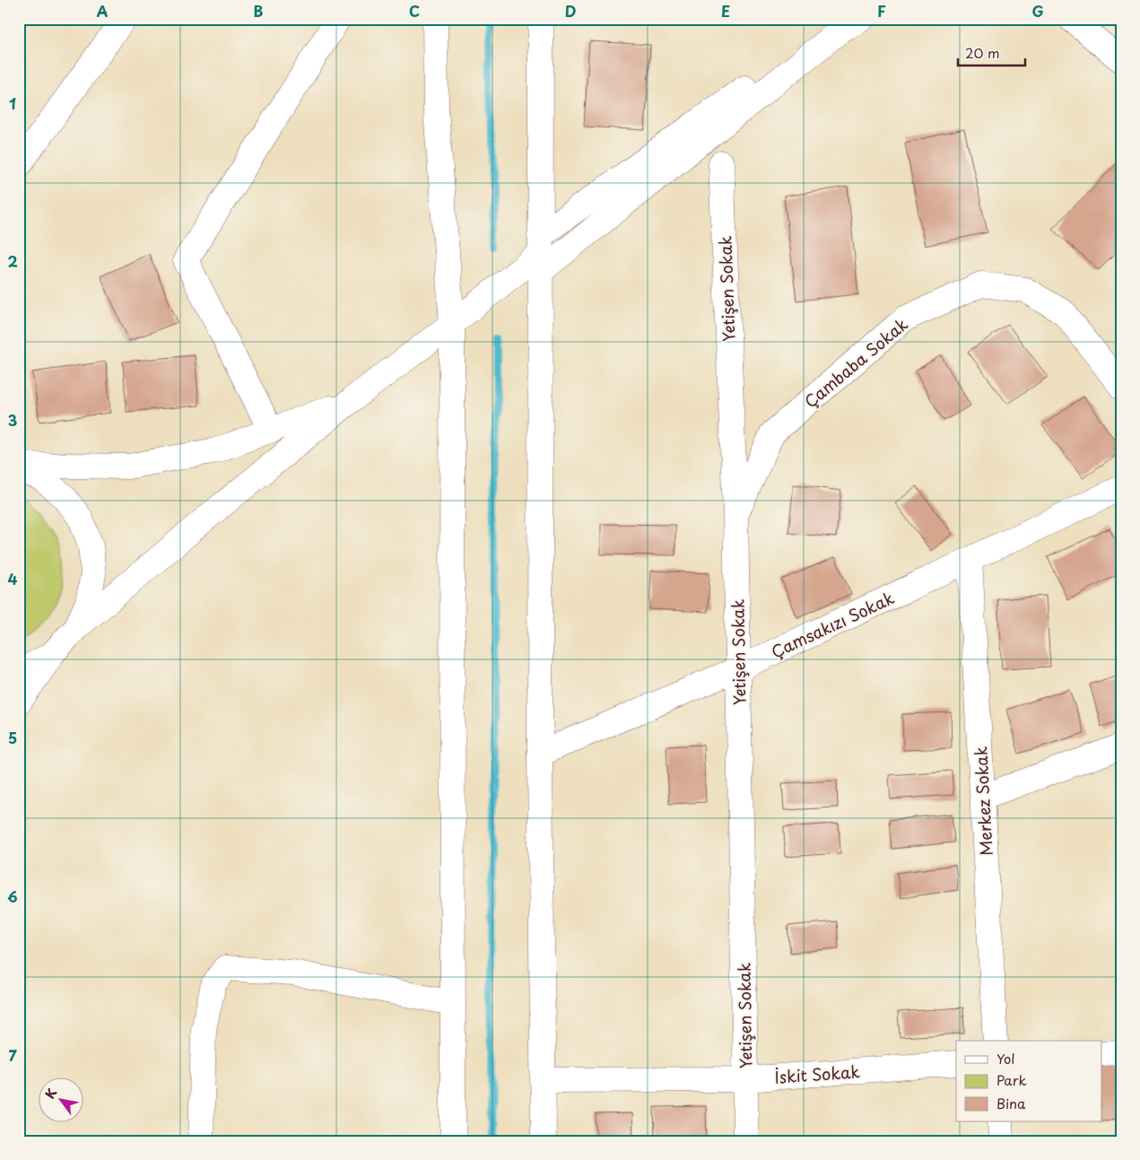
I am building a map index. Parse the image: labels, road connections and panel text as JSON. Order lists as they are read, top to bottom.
{
  "streets": {
    "street": [
      "Yetişen Sokak",
      "Çambaba Sokak",
      "Çamsakızı Sokak",
      "Merkez Sokak",
      "İskit Sokak"
    ]
  },
  "crossings": [
    ["Yetişen Sokak", "Çambaba Sokak"],
    ["Yetişen Sokak", "Çamsakızı Sokak"],
    ["Yetişen Sokak", "İskit Sokak"],
    ["Çamsakızı Sokak", "Merkez Sokak"]
  ],
  "legend": ["Yol", "Park", "Bina"],
  "scale_bar": "20 m",
  "north": "top left",
  "grid": {
    "columns": [
      "A",
      "B",
      "C",
      "D",
      "E",
      "F",
      "G"
    ],
    "rows": [
      "1",
      "2",
      "3",
      "4",
      "5",
      "6",
      "7"
    ]
  }
}
